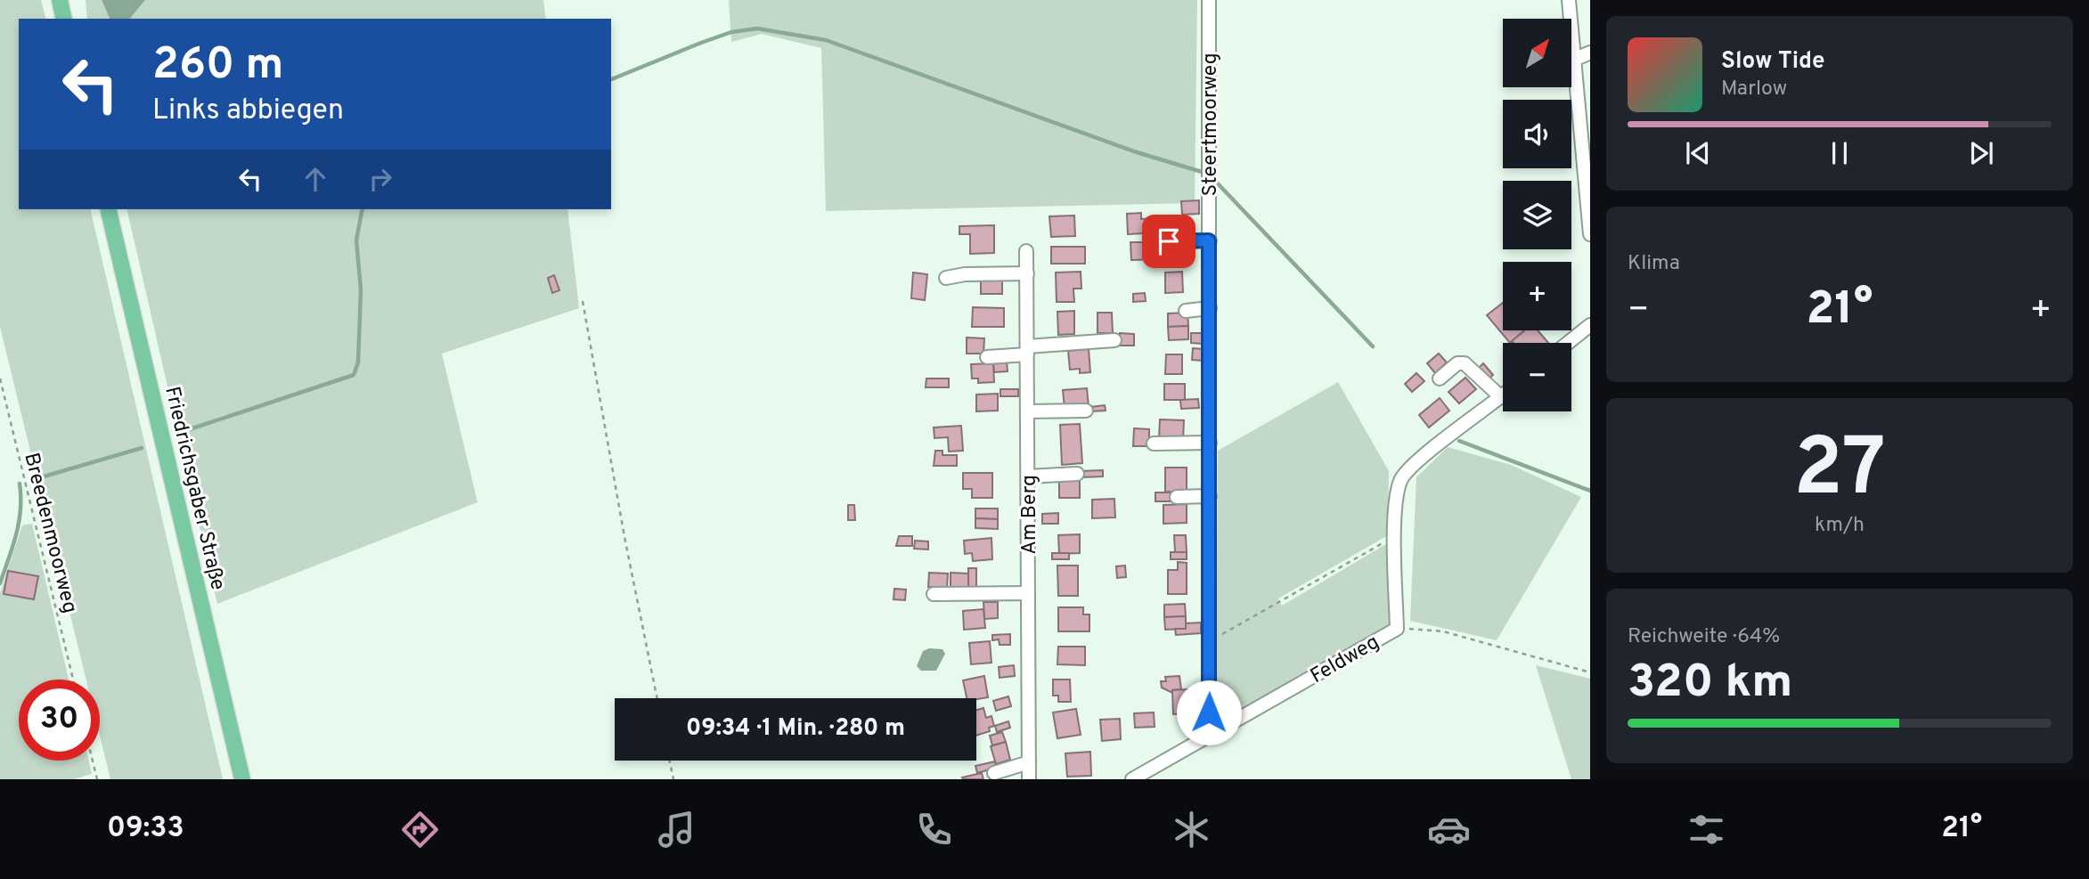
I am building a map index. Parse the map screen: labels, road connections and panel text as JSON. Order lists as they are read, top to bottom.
{
  "streets": {
    "main road": ["Friedrichsgaber Straße"],
    "street": ["Steertmoorweg", "Am Berg", "Feldweg"],
    "path": ["Breedenmoorweg"]
  },
  "crossings": [
    ["Steertmoorweg", "Feldweg"]
  ],
  "north": "top right",
  "page": {
    "map_buttons": ["+", "−"],
    "turn": ["260 m", "Links abbiegen"],
    "song": ["Slow Tide", "Marlow"],
    "tile": [
      "Klima",
      ["27", "km/h"],
      ["Reichweite · 64%", "320 km"]
    ],
    "heat": ["−", "21°", "+"],
    "limit": "30",
    "trip": "09:34 · 1 Min. · 280 m",
    "tabs": ["09:33", "21°"]
  }
}
